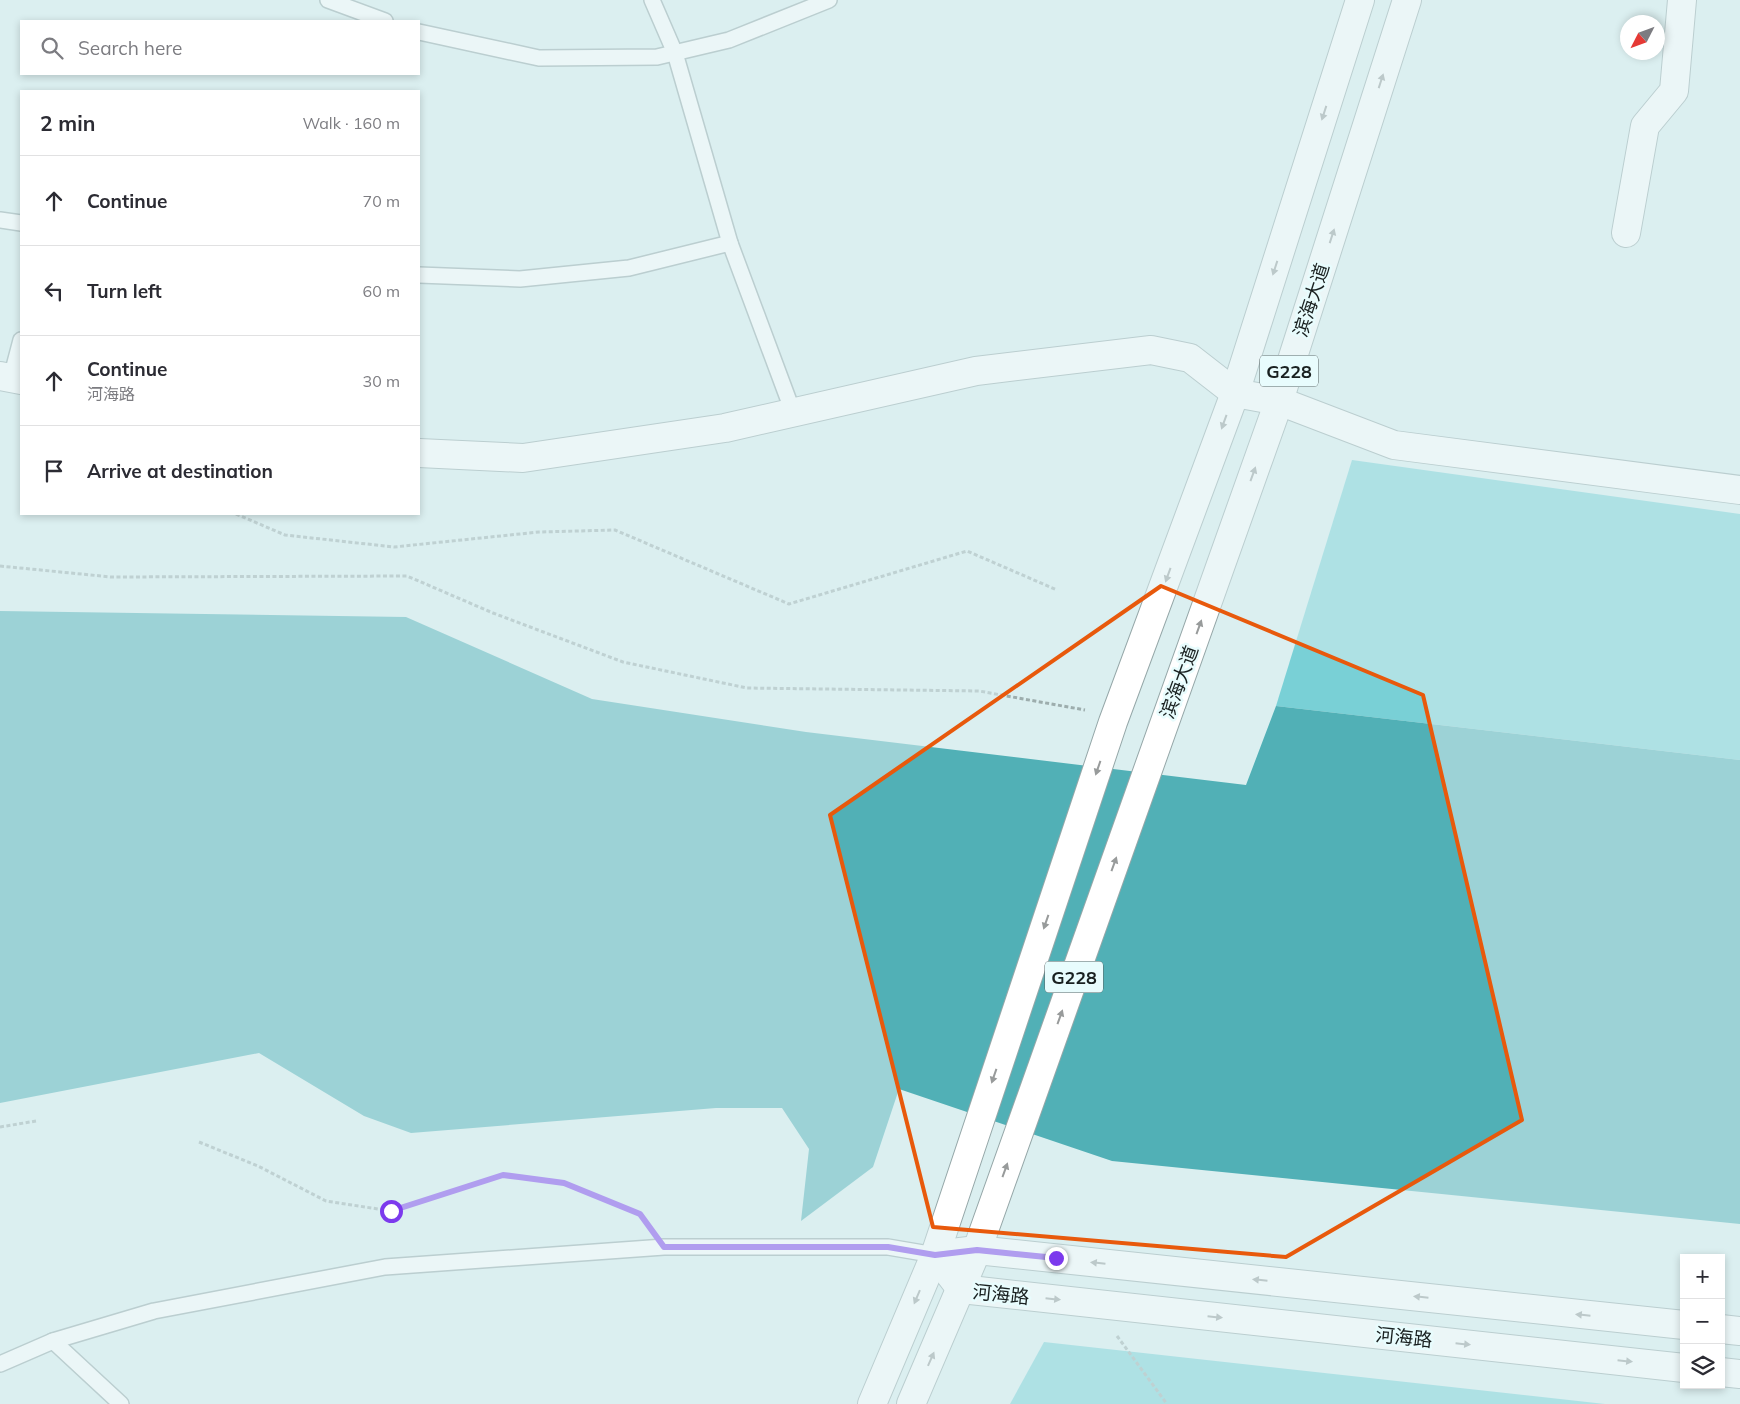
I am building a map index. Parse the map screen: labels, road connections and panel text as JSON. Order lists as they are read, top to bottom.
{
  "streets": {
    "main road": ["滨海大道", "G228", "河海路"]
  },
  "crossings": [
    ["滨海大道", "G228"],
    ["G228", "河海路"]
  ],
  "north": "bottom left",
  "page": {
    "search": "Search here",
    "heading": ["2 min", "Walk · 160 m"],
    "list": [
      ["Continue", "70 m"],
      ["Turn left", "60 m"],
      ["Continue", "河海路", "30 m"],
      "Arrive at destination"
    ],
    "map_buttons": ["+", "−"]
  }
}
